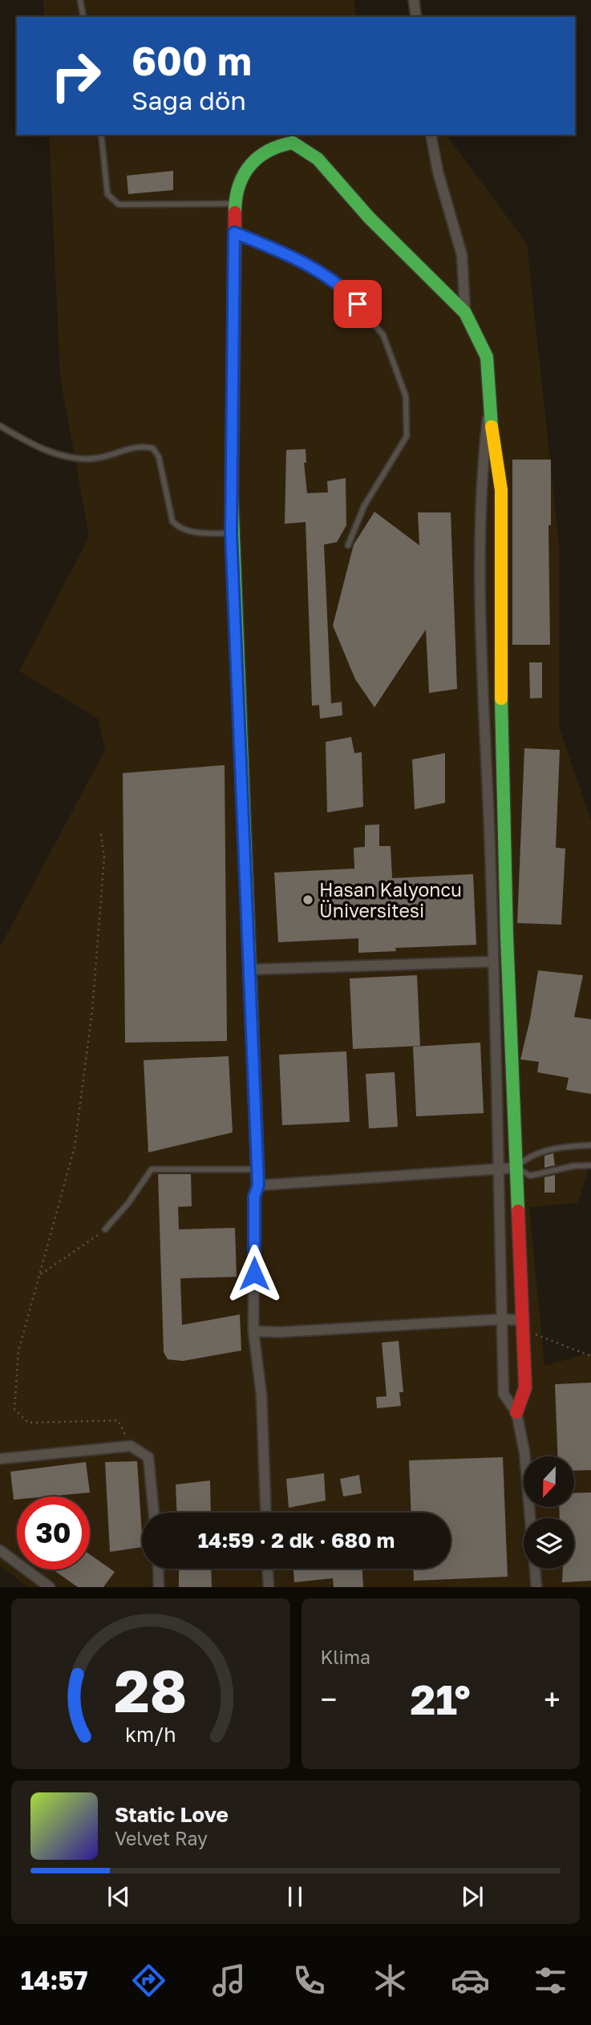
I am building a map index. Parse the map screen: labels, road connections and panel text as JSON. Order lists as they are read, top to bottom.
{
  "places": ["Hasan Kalyoncu Üniversitesi"],
  "north": "bottom",
  "page": {
    "turn": ["600 m", "Sağa dön"],
    "limit": "30",
    "trip": "14:59 · 2 dk · 680 m",
    "tile": "Klima",
    "heat": ["−", "21°", "+"],
    "song": ["Static Love", "Velvet Ray"],
    "tabs": "14:57",
    "gauge": ["28", "km/h"]
  }
}
